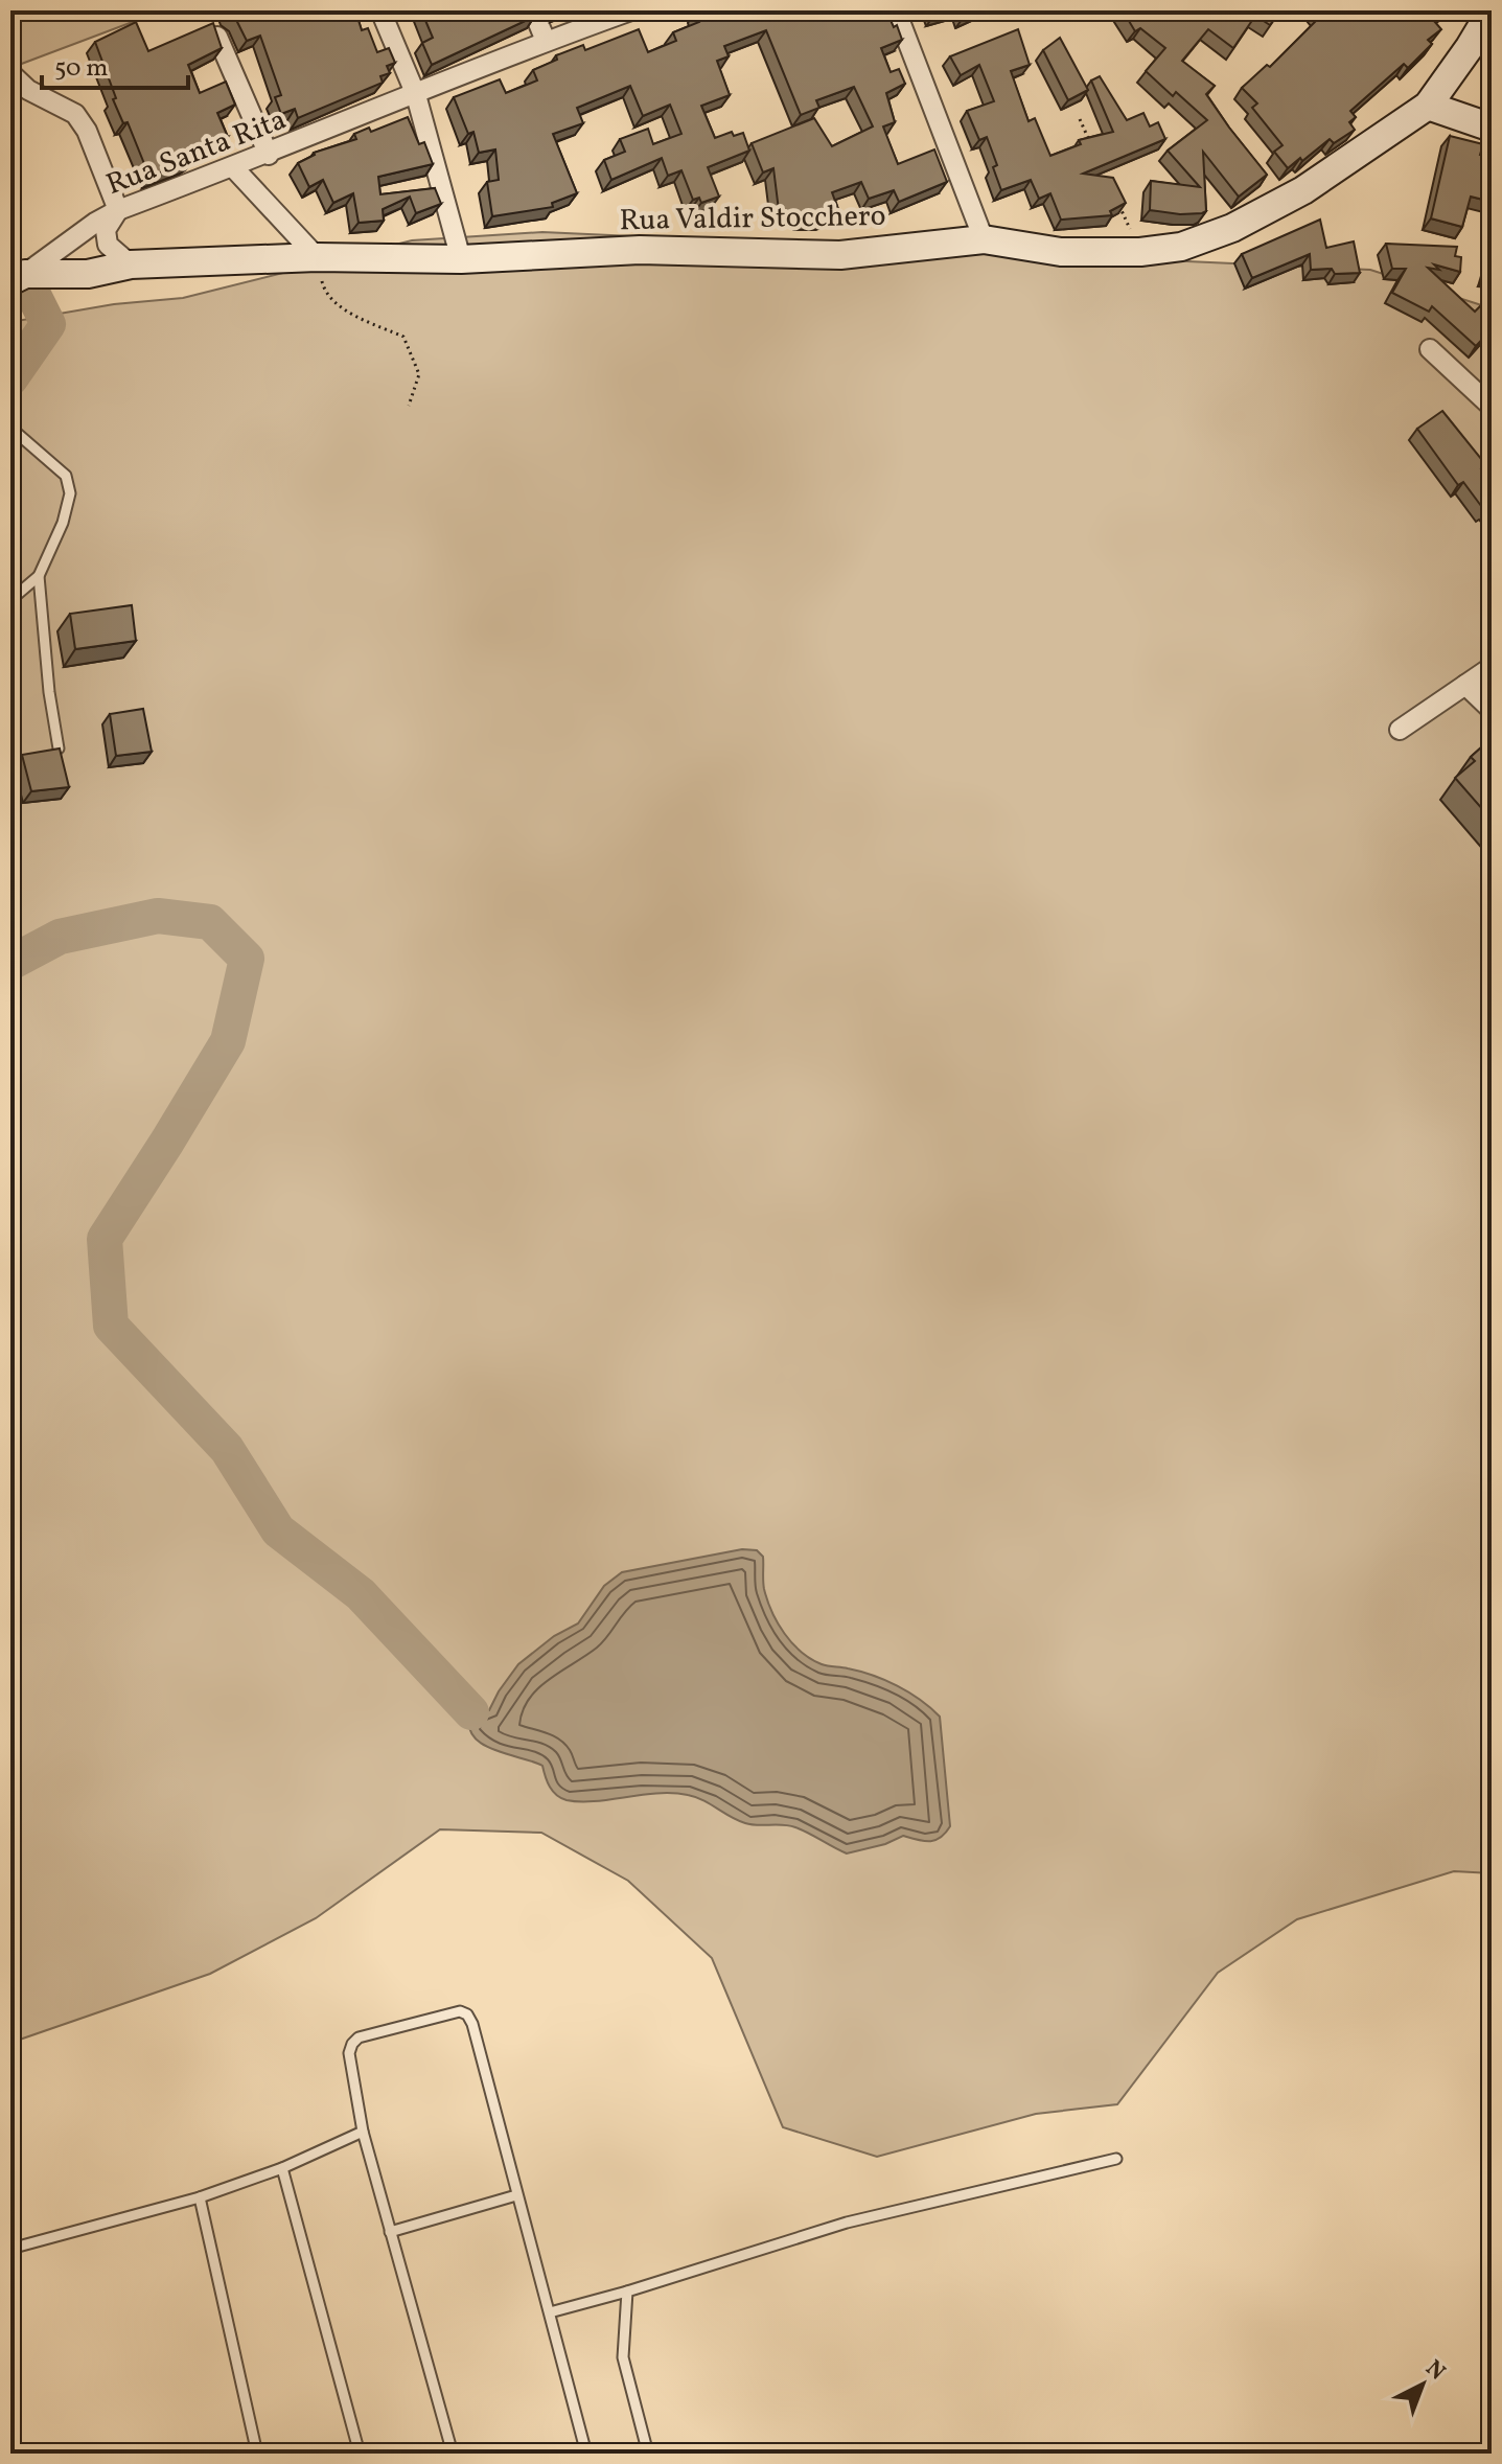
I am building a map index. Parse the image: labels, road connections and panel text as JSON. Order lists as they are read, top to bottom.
{
  "streets": {
    "main road": ["Rua Valdir Stocchero"],
    "street": ["Rua Santa Rita"]
  },
  "crossings": [
    ["Rua Santa Rita", "Rua Valdir Stocchero"]
  ],
  "scale_bar": "50 m",
  "north": "top right"
}
